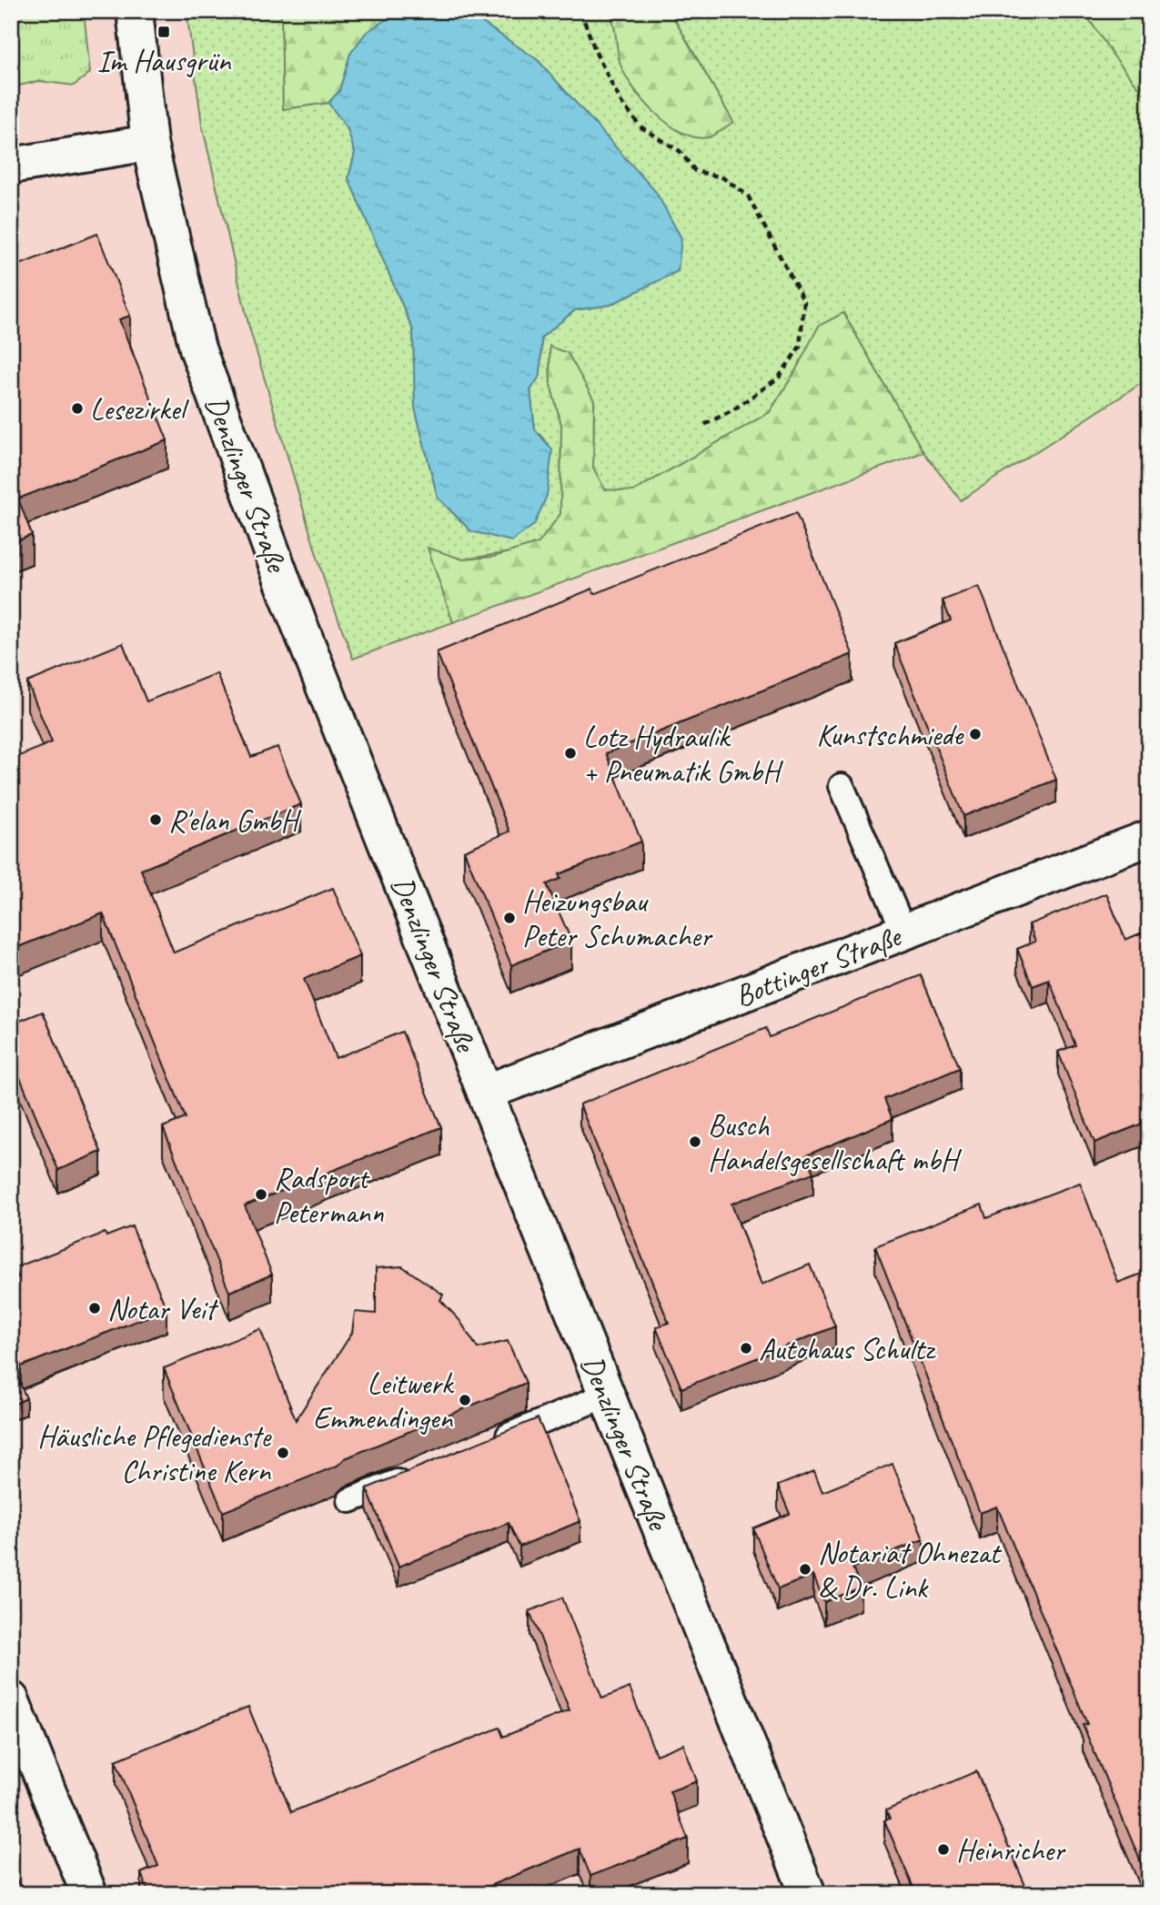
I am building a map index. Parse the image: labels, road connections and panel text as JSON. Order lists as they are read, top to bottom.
{
  "streets": {
    "street": ["Denzlinger Straße", "Bottinger Straße"]
  },
  "crossings": [
    ["Denzlinger Straße", "Bottinger Straße"]
  ],
  "places": {
    "transit": ["Im Hausgrün"],
    "other": [
      "Lesezirkel",
      "Kunstschmiede",
      "Lotz Hydraulik + Pneumatik GmbH",
      "R'elan GmbH",
      "Heizungsbau Peter Schumacher",
      "Busch Handelsgesellschaft mbH",
      "Radsport Petermann",
      "Notar Veit",
      "Autohaus Schultz",
      "Leitwerk Emmendingen",
      "Häusliche Pflegedienste Christine Kern",
      "Notariat Ohnezat & Dr. Link",
      "Heinricher"
    ]
  }
}
